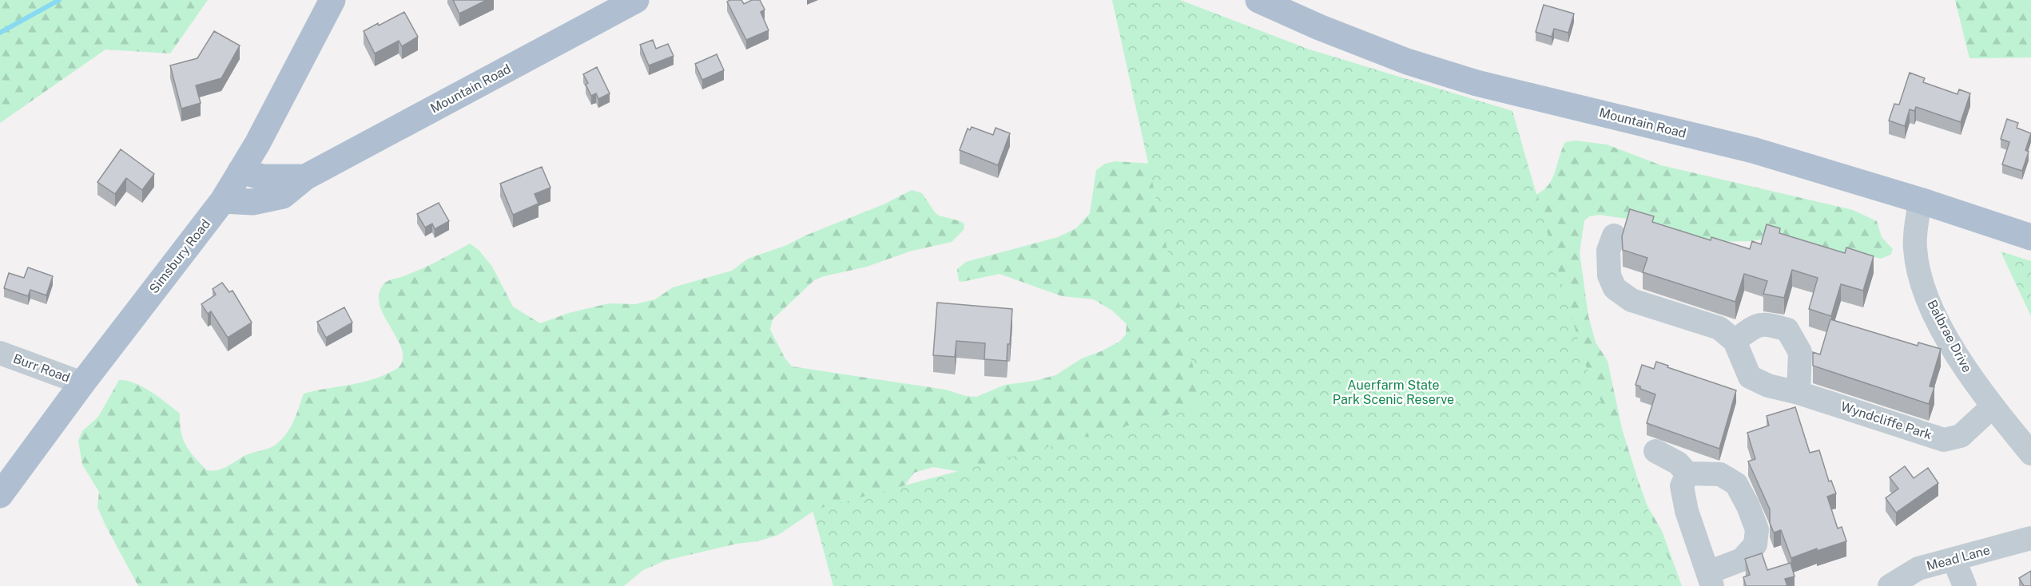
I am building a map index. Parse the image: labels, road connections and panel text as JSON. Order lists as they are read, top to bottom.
{
  "streets": {
    "main road": ["Mountain Road", "Simsbury Road"],
    "street": [
      "Balbrae Drive",
      "Burr Road",
      "Wyndcliffe Park",
      "Mead Lane"
    ]
  },
  "crossings": [
    ["Mountain Road", "Simsbury Road"],
    ["Mountain Road", "Balbrae Drive"],
    ["Simsbury Road", "Burr Road"],
    ["Balbrae Drive", "Wyndcliffe Park"]
  ],
  "parks": ["Auerfarm State Park Scenic Reserve"]
}
